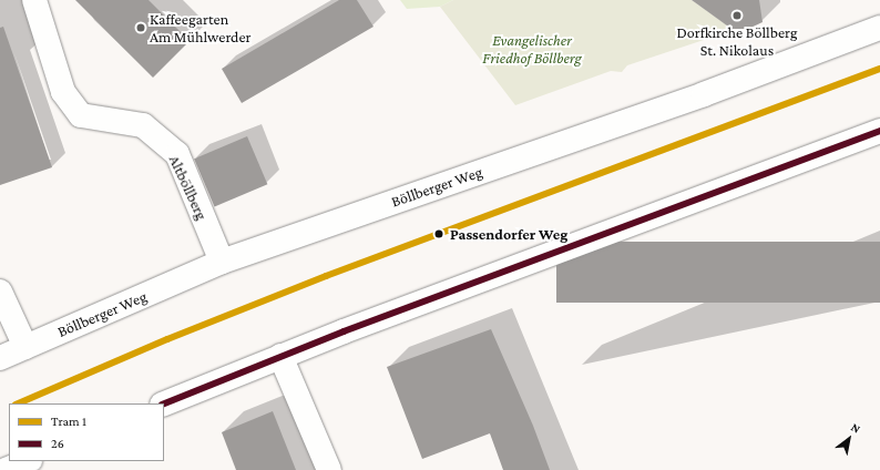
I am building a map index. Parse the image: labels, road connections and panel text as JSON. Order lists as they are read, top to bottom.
{
  "streets": {
    "street": ["Böllberger Weg", "Altböllberg"]
  },
  "crossings": [
    ["Böllberger Weg", "Altböllberg"]
  ],
  "parks": ["Evangelischer Friedhof Böllberg"],
  "places": ["Dorfkirche Böllberg St. Nikolaus", "Kaffeegarten Am Mühlwerder", "Passendorfer Weg"],
  "lines": ["tram line 1", "transit line 26"],
  "legend": ["Tram 1", "26"],
  "north": "top right"
}
